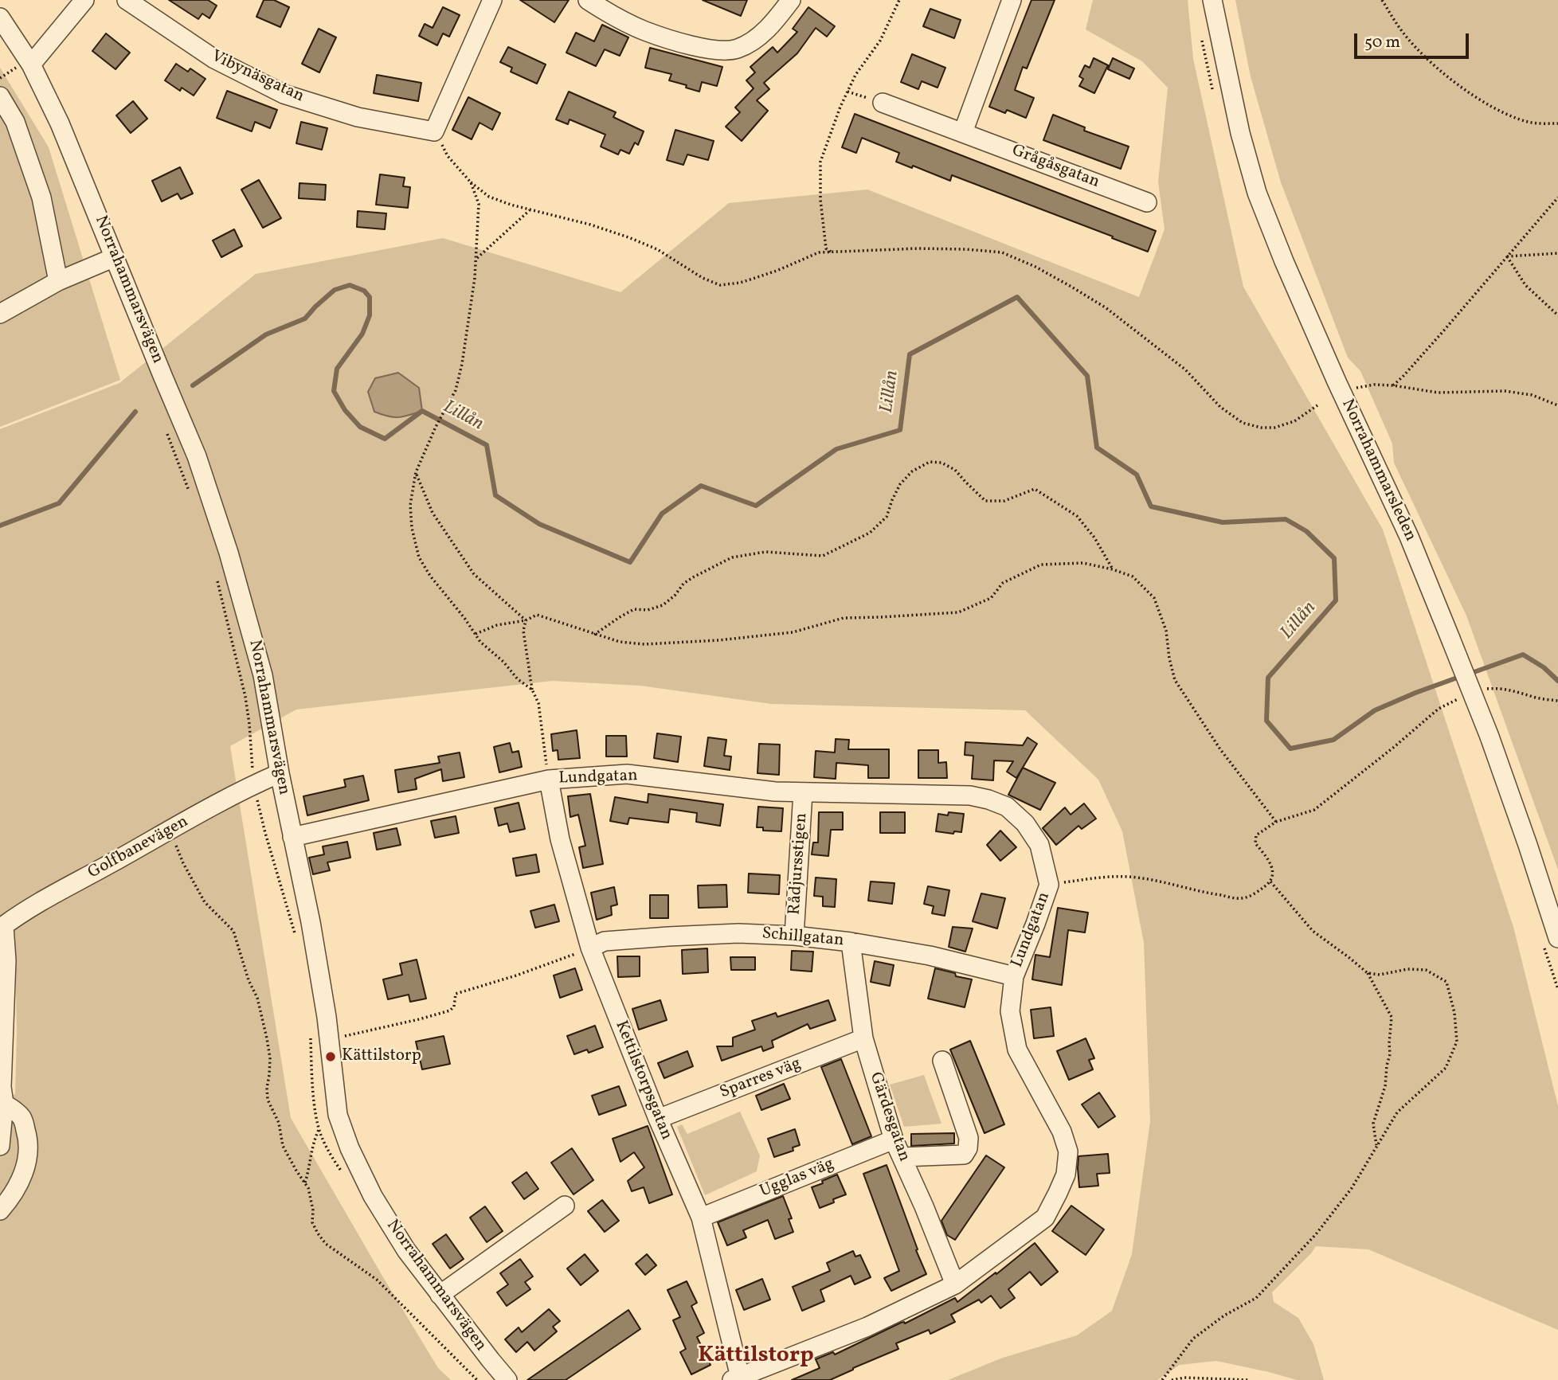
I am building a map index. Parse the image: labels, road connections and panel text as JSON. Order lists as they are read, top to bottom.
{
  "streets": {
    "street": [
      "Vibynäsgatan",
      "Grågåsgatan",
      "Norrahammarsvägen",
      "Norrahammarsleden",
      "Lundgatan",
      "Golfbanevägen",
      "Rådjursstigen",
      "Schillgatan",
      "Sparres väg",
      "Kettilstorpsgatan",
      "Gärdesgatan",
      "Ugglas väg"
    ]
  },
  "crossings": [
    ["Norrahammarsvägen", "Lundgatan"],
    ["Norrahammarsvägen", "Golfbanevägen"],
    ["Lundgatan", "Rådjursstigen"],
    ["Lundgatan", "Schillgatan"],
    ["Lundgatan", "Kettilstorpsgatan"],
    ["Lundgatan", "Gärdesgatan"],
    ["Rådjursstigen", "Schillgatan"],
    ["Schillgatan", "Kettilstorpsgatan"],
    ["Schillgatan", "Gärdesgatan"],
    ["Sparres väg", "Kettilstorpsgatan"],
    ["Sparres väg", "Gärdesgatan"],
    ["Kettilstorpsgatan", "Ugglas väg"],
    ["Gärdesgatan", "Ugglas väg"]
  ],
  "districts": ["Kättilstorp"],
  "water": ["Lillån"],
  "places": ["Kättilstorp"],
  "scale_bar": "50 m"
}
